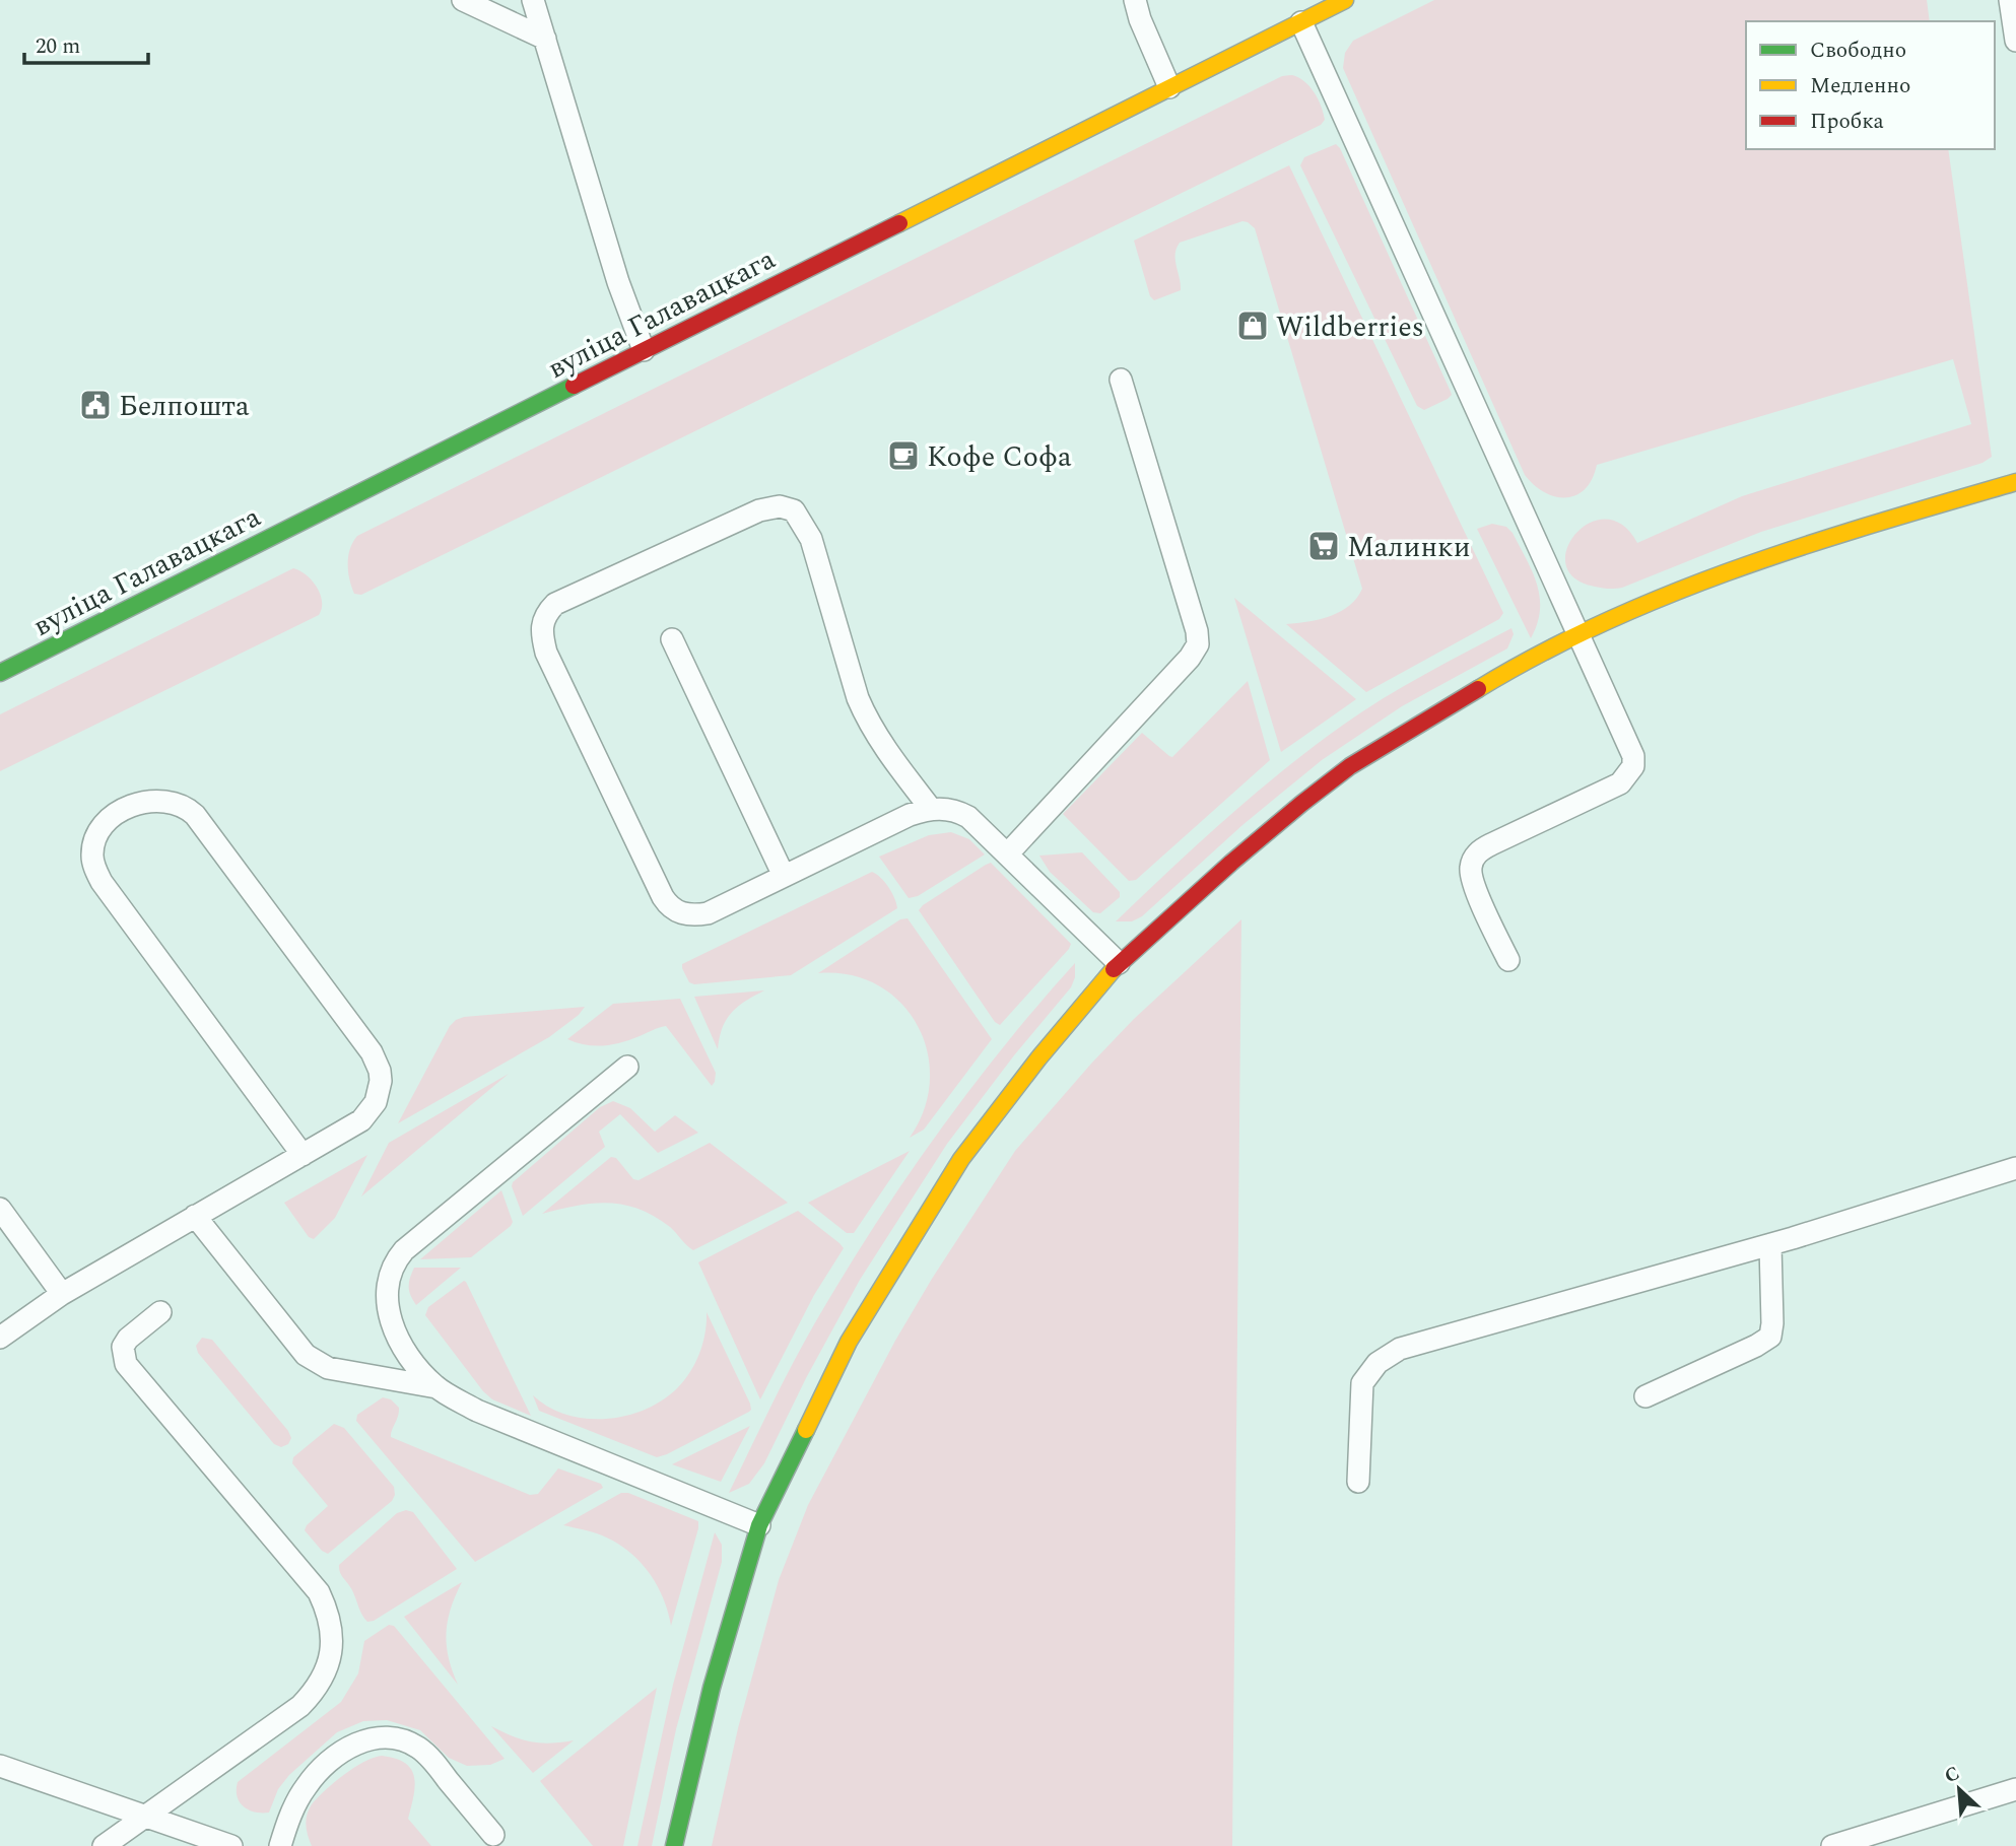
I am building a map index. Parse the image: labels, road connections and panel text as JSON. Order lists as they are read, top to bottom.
{
  "streets": {
    "street": ["вуліца Галавацкага"]
  },
  "places": {
    "shop": ["Wildberries"],
    "public building": ["Белпошта"],
    "cafe": ["Кофе Софа"],
    "supermarket": ["Малинки"]
  },
  "legend": ["Свободно", "Медленно", "Пробка"],
  "scale_bar": "20 m",
  "north": "top left"
}
